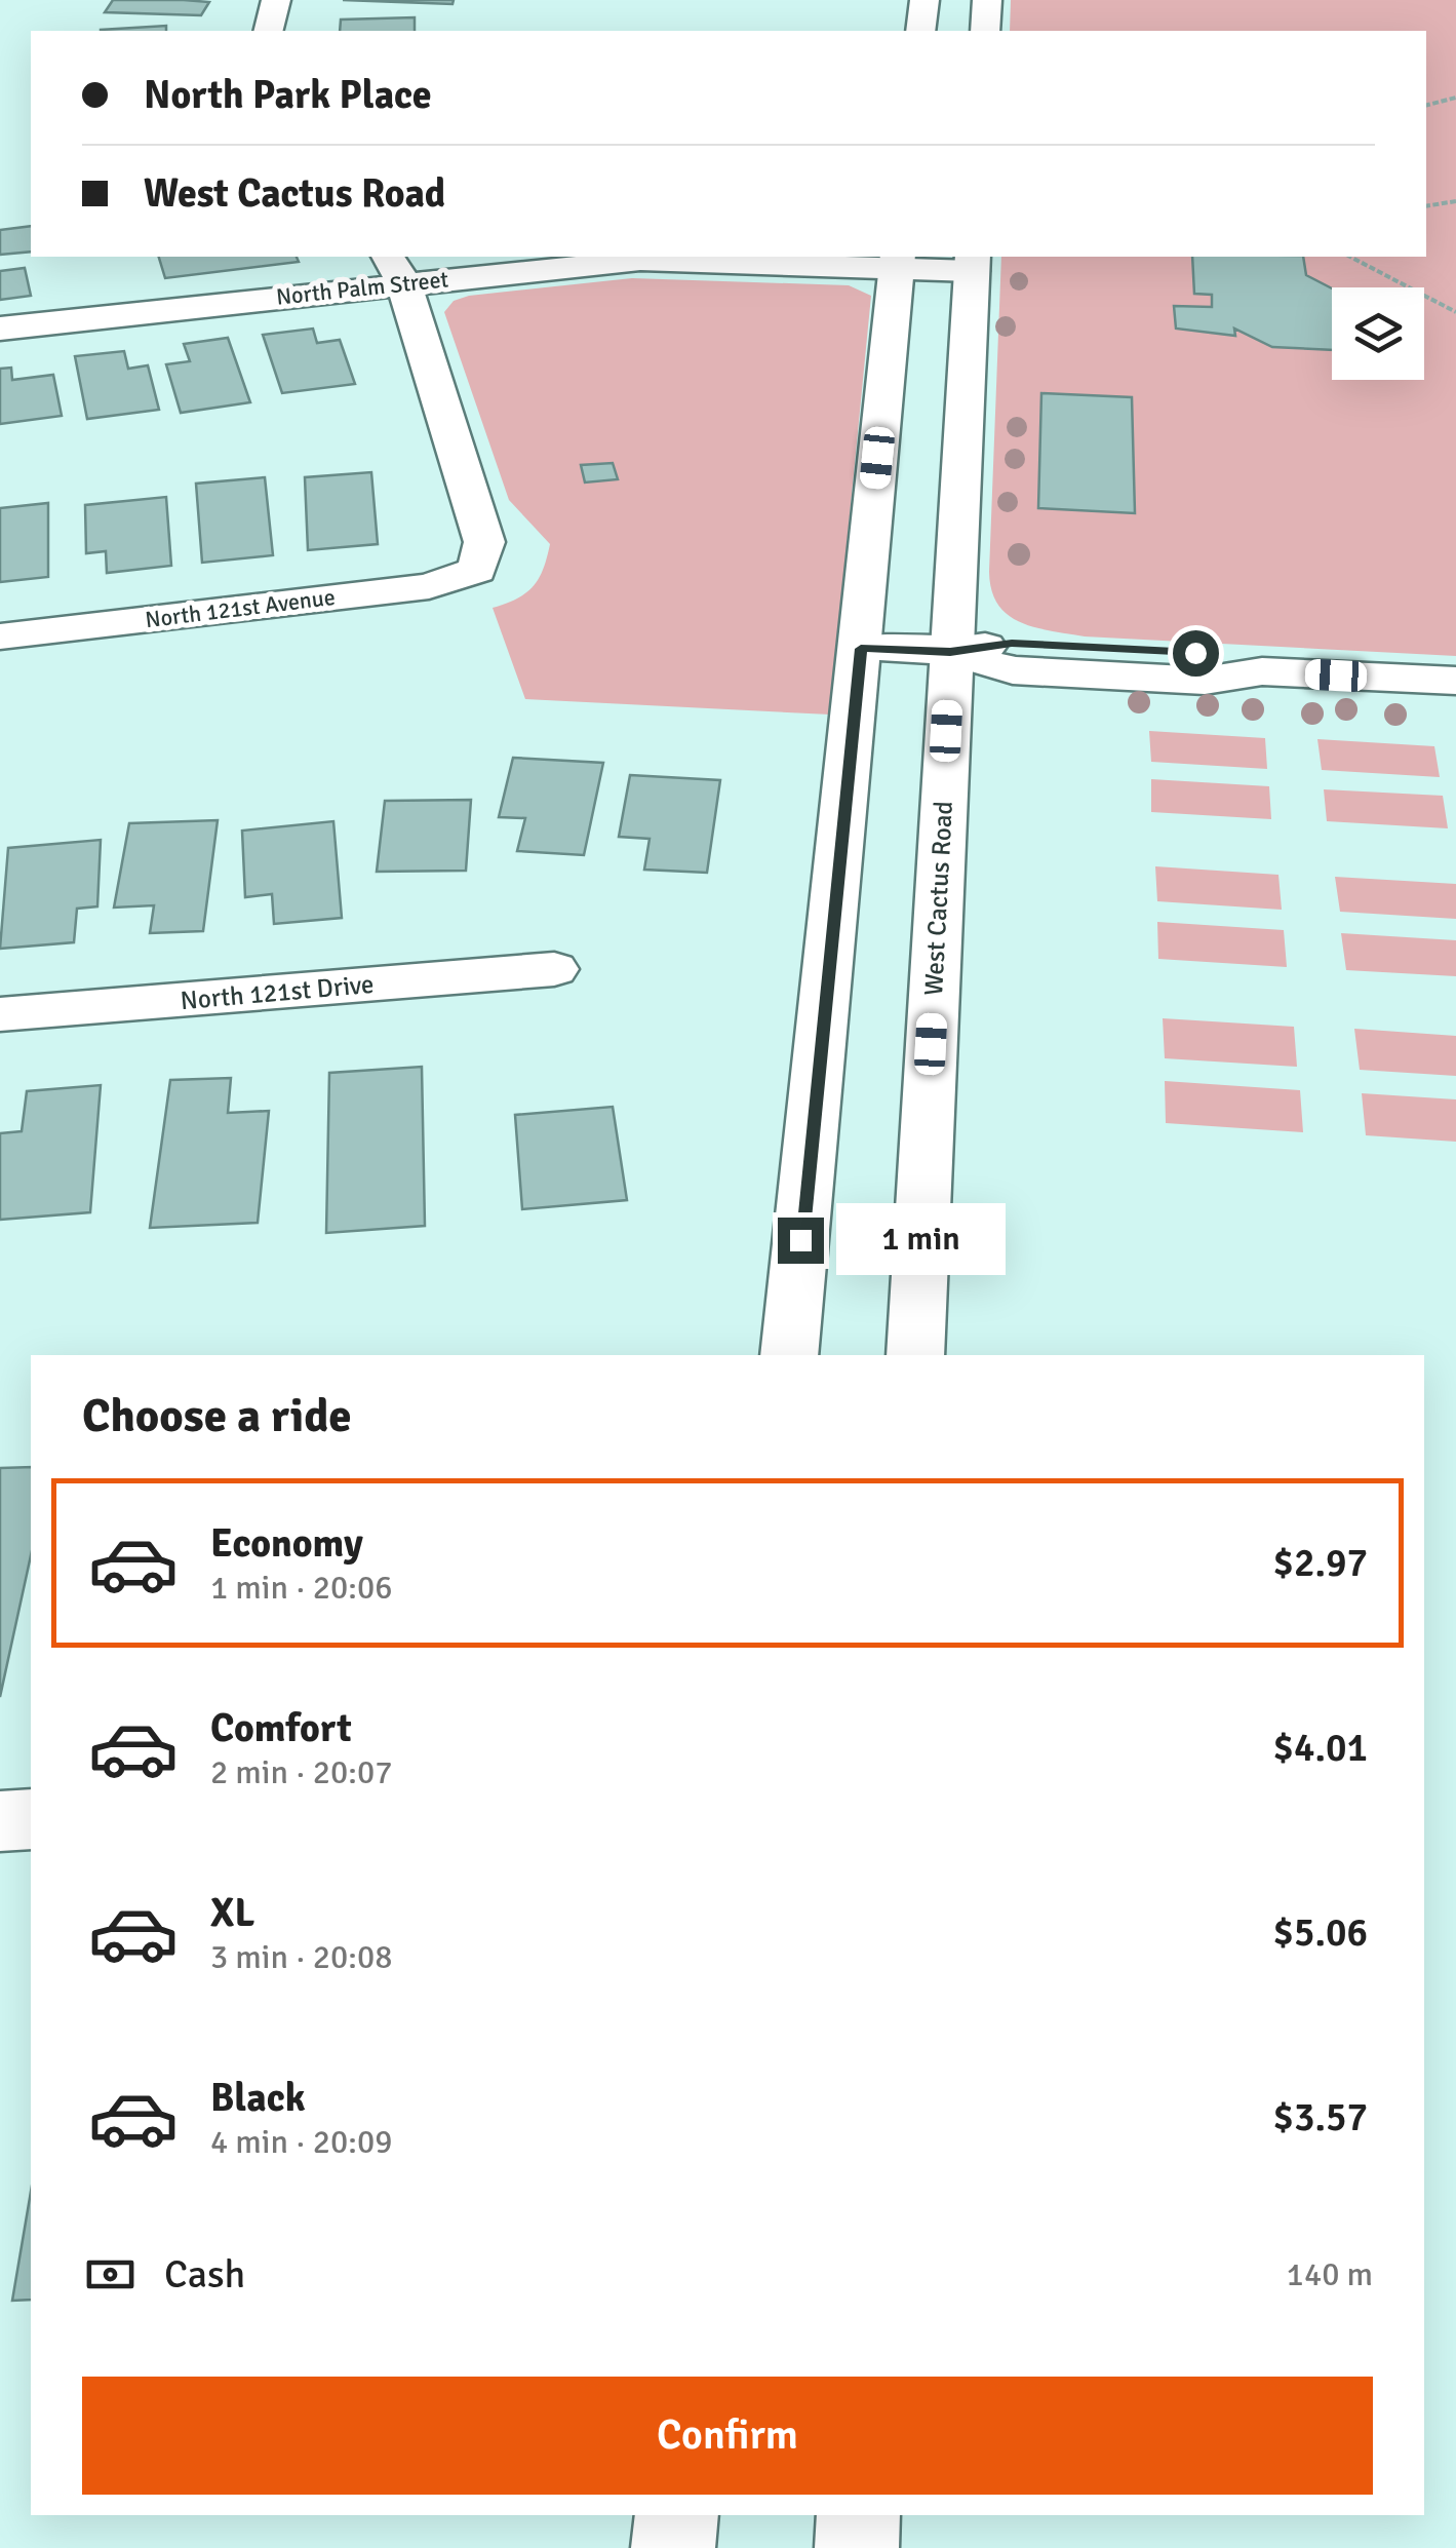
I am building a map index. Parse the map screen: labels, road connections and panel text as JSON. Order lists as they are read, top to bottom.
{
  "streets": {
    "street": [
      "North Palm Street",
      "North 121st Avenue",
      "West Cactus Road",
      "North 121st Drive"
    ]
  },
  "crossings": [
    ["North Palm Street", "North 121st Avenue"],
    ["North Palm Street", "West Cactus Road"]
  ],
  "page": {
    "banner": ["North Park Place", "West Cactus Road"],
    "bubble": "1 min",
    "heading": "Choose a ride",
    "list": [
      {
        "name": "Economy",
        "note": "1 min · 20:06",
        "value": "$2.97"
      },
      {
        "name": "Comfort",
        "note": "2 min · 20:07",
        "value": "$4.01"
      },
      {
        "name": "XL",
        "note": "3 min · 20:08",
        "value": "$5.06"
      },
      {
        "name": "Black",
        "note": "4 min · 20:09",
        "value": "$3.57"
      }
    ],
    "pay": ["Cash", "140 m"],
    "buttons": "Confirm"
  }
}
